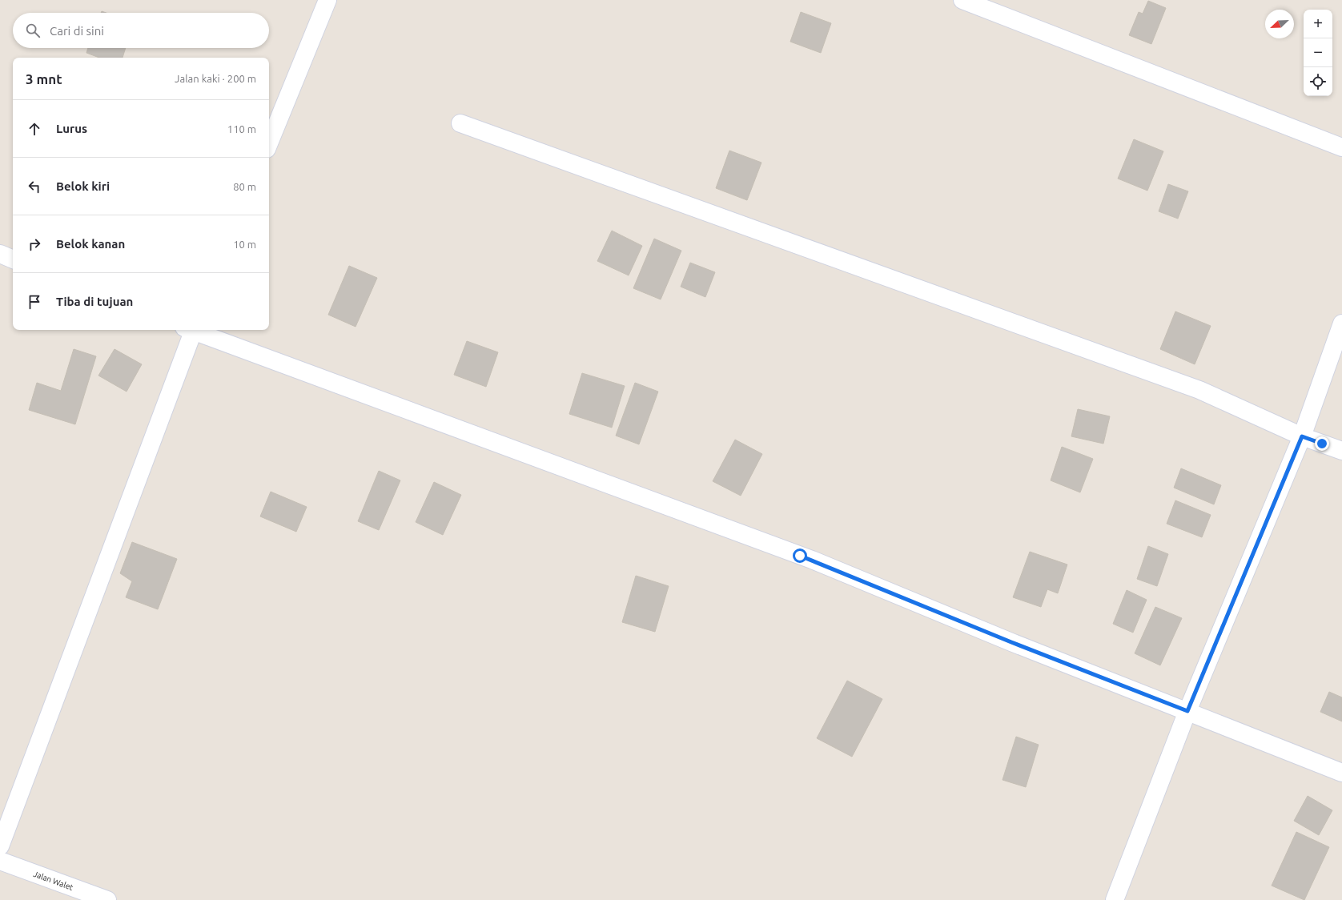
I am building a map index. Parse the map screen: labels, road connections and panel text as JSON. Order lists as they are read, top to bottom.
{
  "streets": {
    "street": ["Jalan Walet"]
  },
  "north": "bottom left",
  "page": {
    "map_buttons": ["+", "−"],
    "search": "Cari di sini",
    "heading": ["3 mnt", "Jalan kaki · 200 m"],
    "list": [
      ["Lurus", "110 m"],
      ["Belok kiri", "80 m"],
      ["Belok kanan", "10 m"],
      "Tiba di tujuan"
    ]
  }
}
